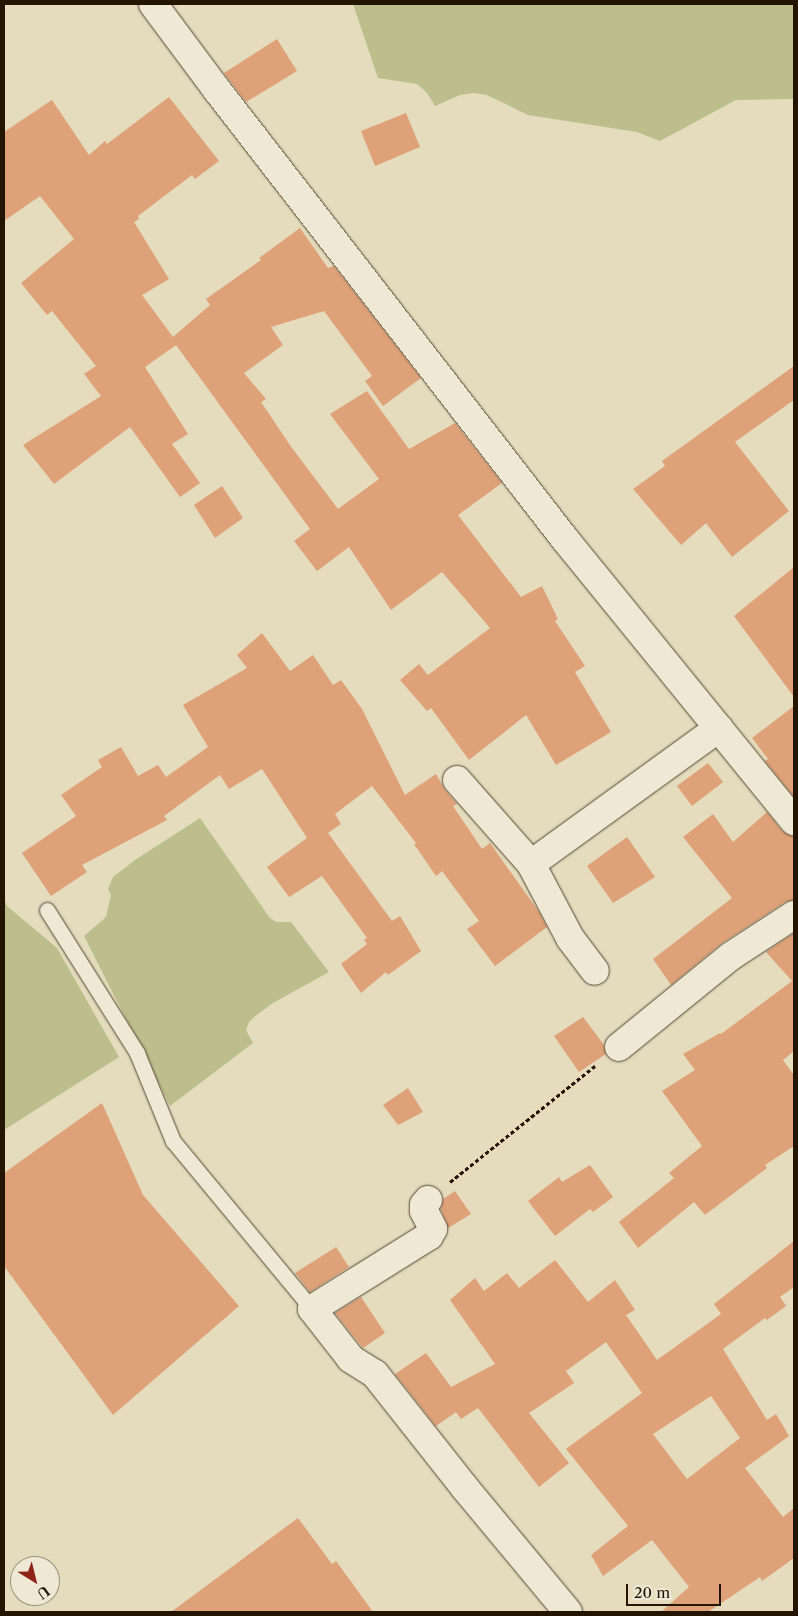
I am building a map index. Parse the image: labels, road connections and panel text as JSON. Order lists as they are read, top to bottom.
{
  "scale_bar": "20 m",
  "north": "bottom right"
}
